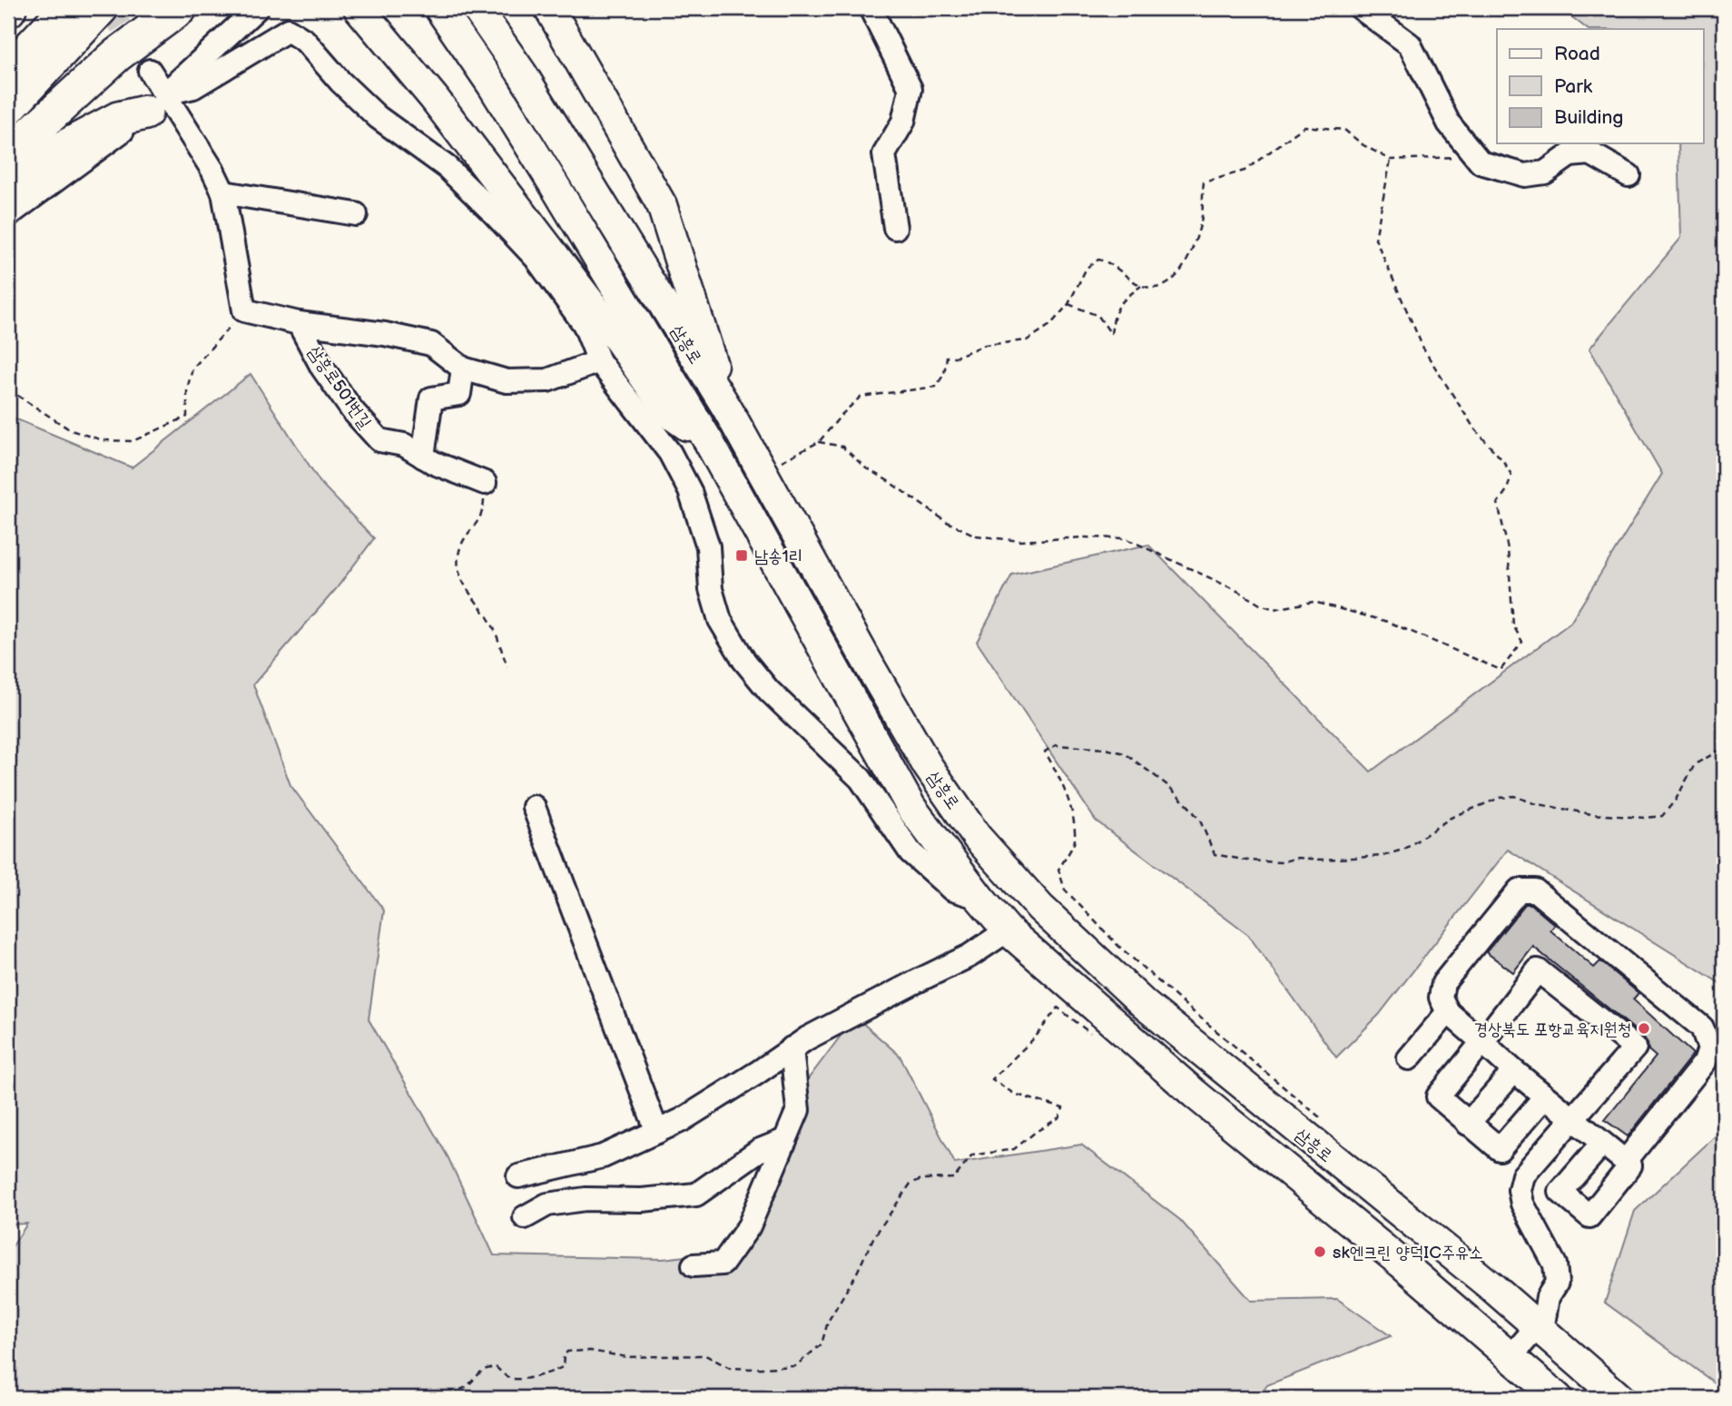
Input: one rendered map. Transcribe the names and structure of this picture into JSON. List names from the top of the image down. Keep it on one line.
{"streets":{"main road":["삼흥로"],"street":["삼흥로501번길"]},"places":{"transit":["남송1리"],"other":["경상북도 포항교육지원청","sk엔크린 양덕IC주유소"]},"legend":["Road","Park","Building"]}
